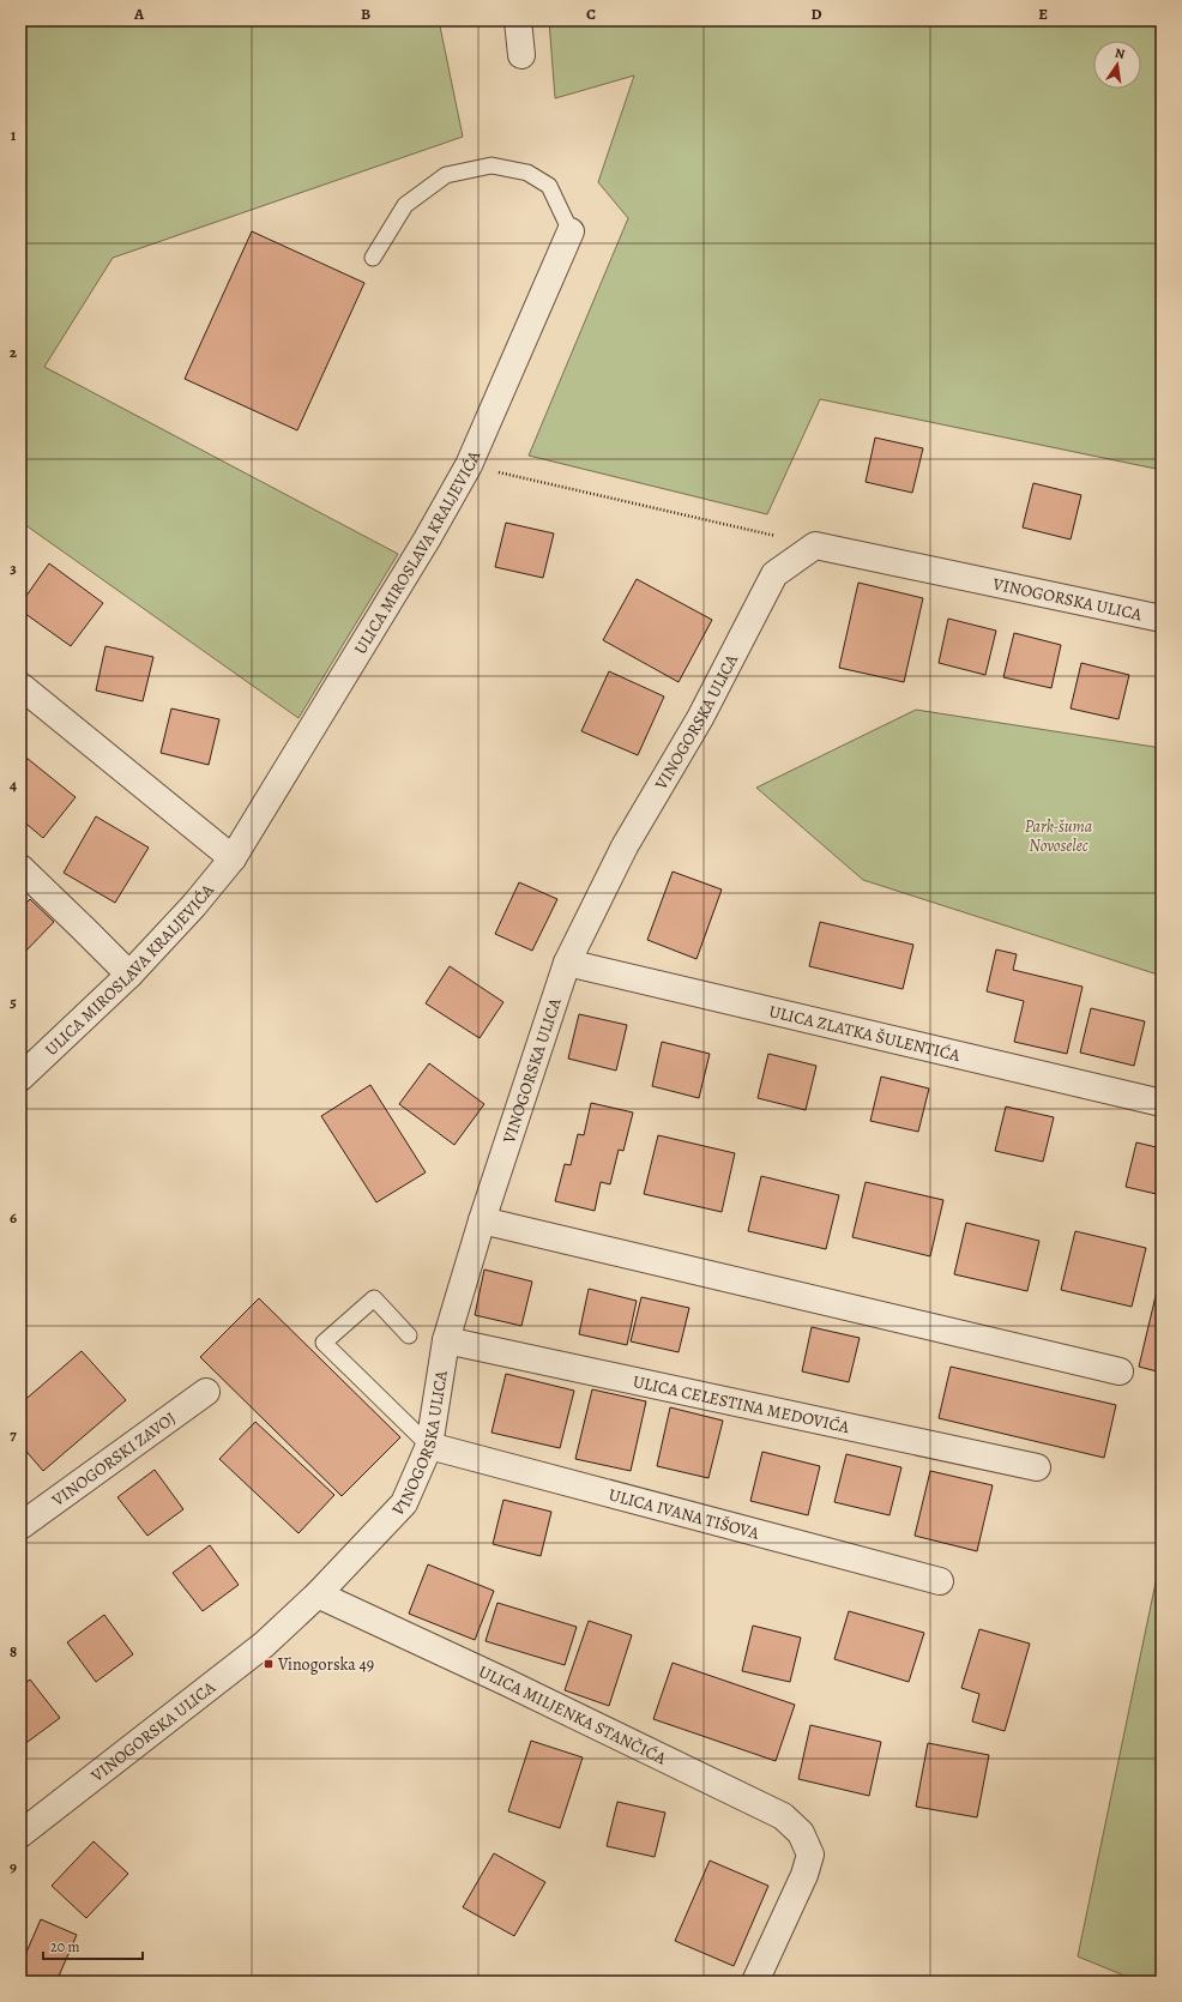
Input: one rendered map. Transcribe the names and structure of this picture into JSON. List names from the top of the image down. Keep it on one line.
{"streets":{"street":["ULICA MIROSLAVA KRALJEVIĆA","VINOGORSKA ULICA","ULICA ZLATKA ŠULENTIĆA","ULICA CELESTINA MEDOVIĆA","VINOGORSKI ZAVOJ","ULICA IVANA TIŠOVA","ULICA MILJENKA STANČIĆA"]},"crossings":[["VINOGORSKA ULICA","ULICA ZLATKA ŠULENTIĆA"],["VINOGORSKA ULICA","ULICA CELESTINA MEDOVIĆA"],["VINOGORSKA ULICA","ULICA IVANA TIŠOVA"],["VINOGORSKA ULICA","ULICA MILJENKA STANČIĆA"]],"parks":["Park-šuma Novoselec"],"places":{"transit":["Vinogorska 49"]},"scale_bar":"20 m","north":"top","grid":{"columns":["A","B","C","D","E"],"rows":["1","2","3","4","5","6","7","8","9"]}}
